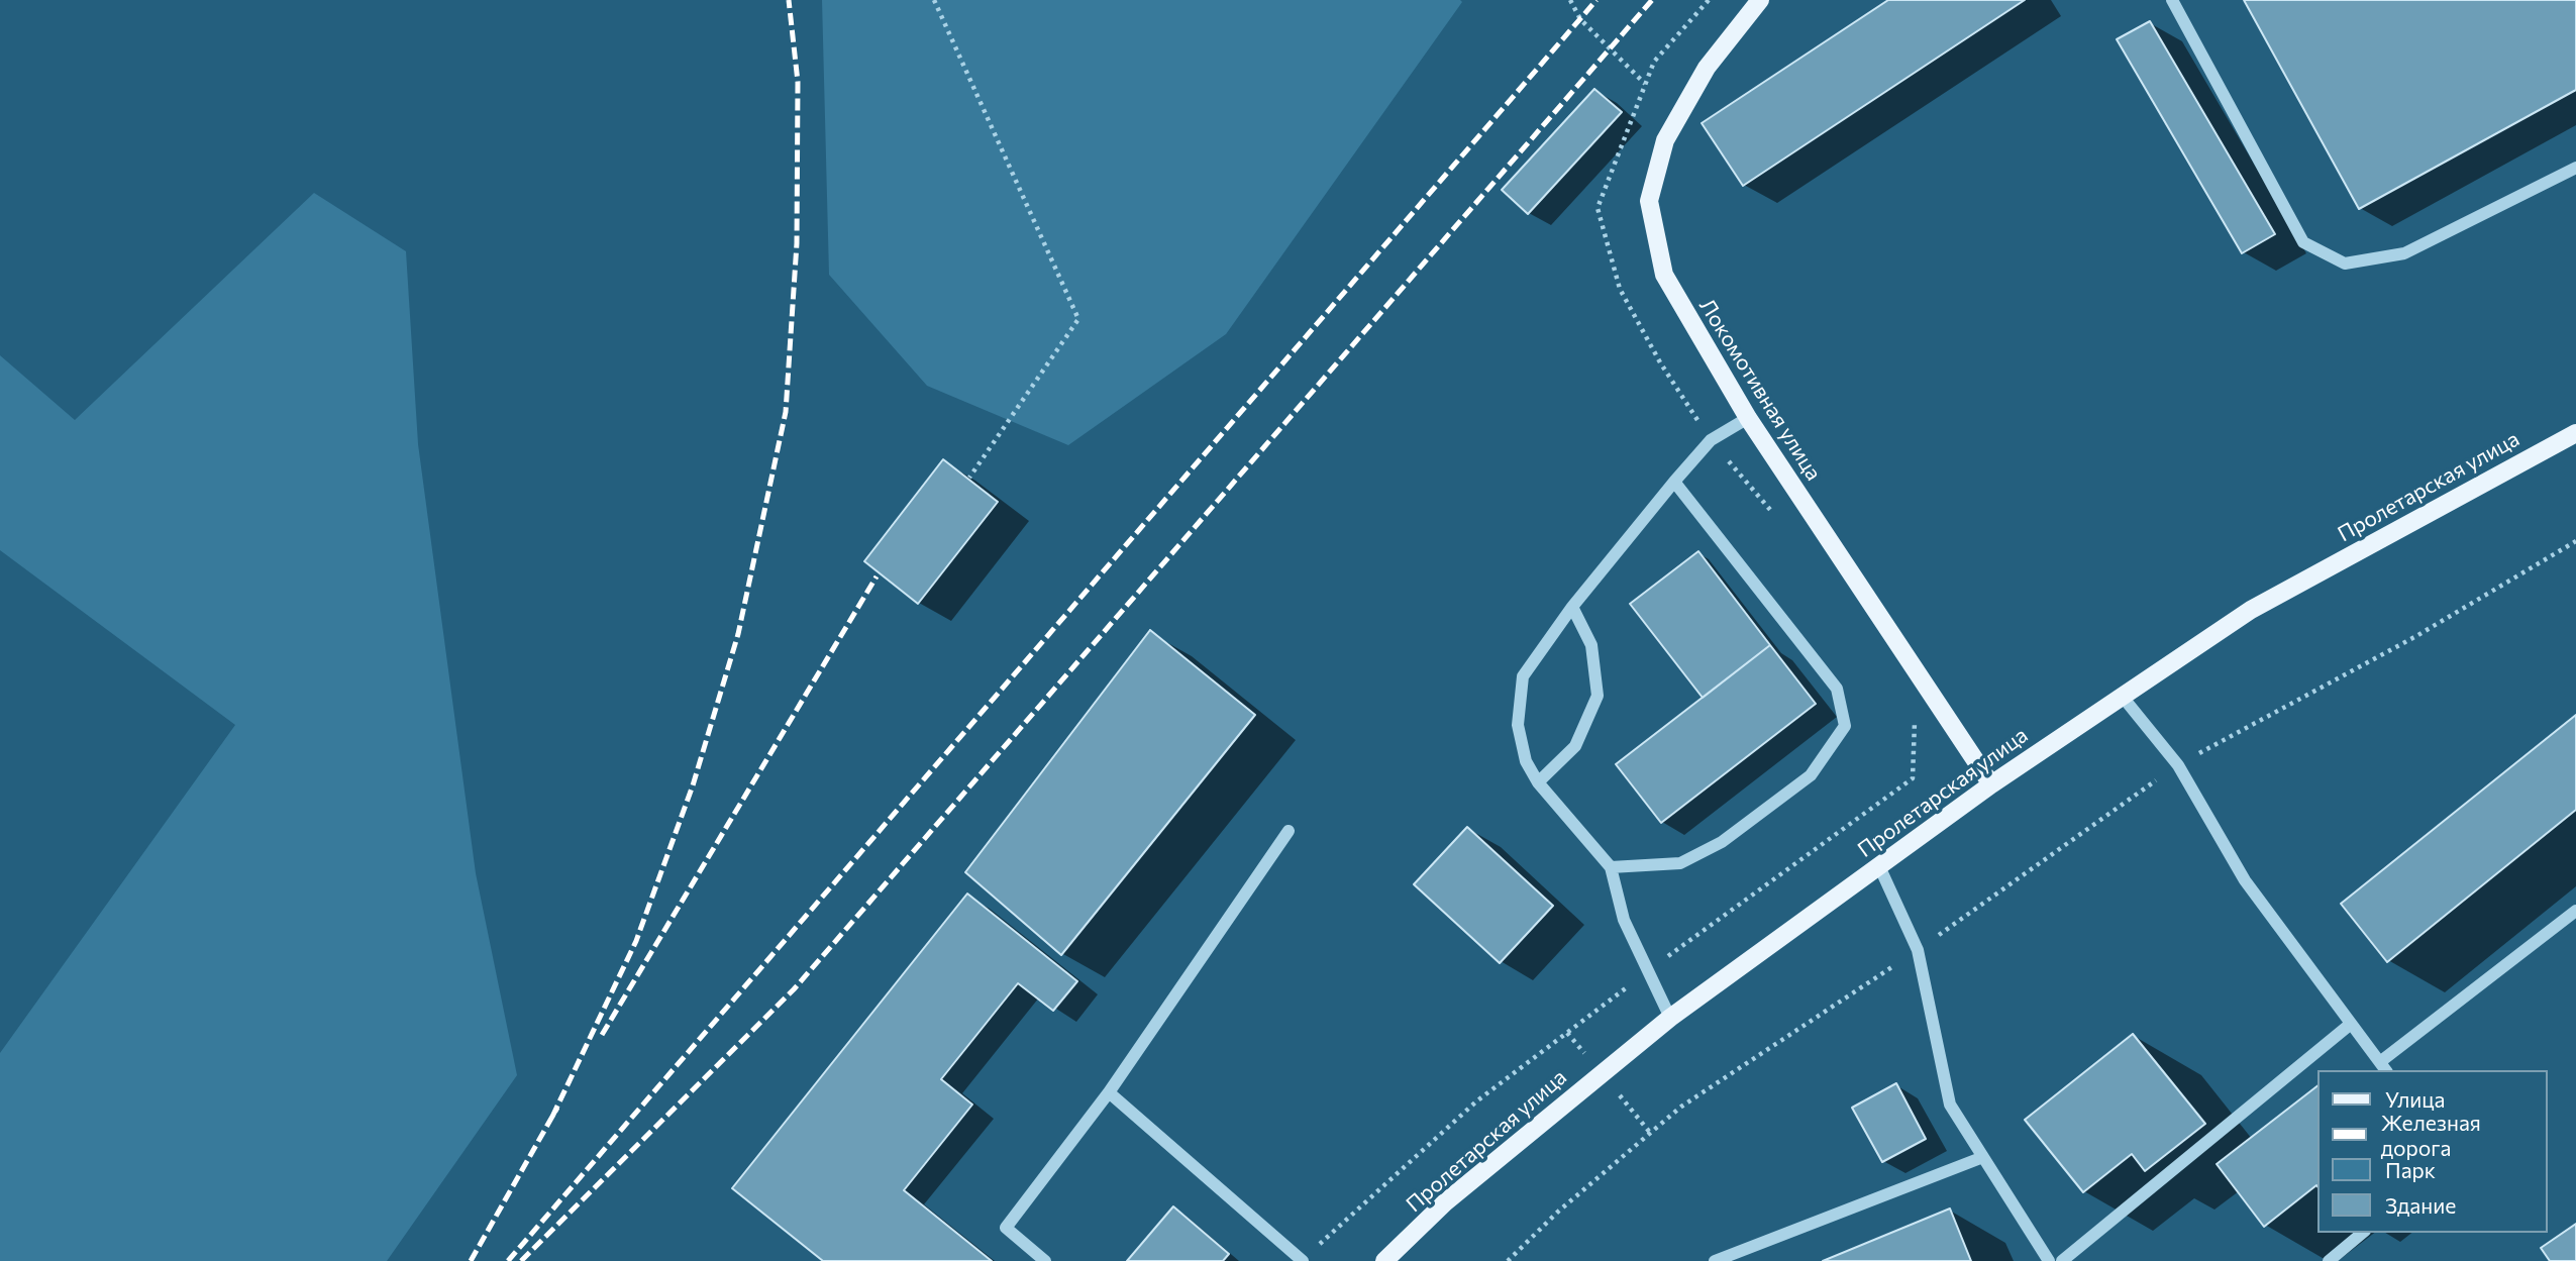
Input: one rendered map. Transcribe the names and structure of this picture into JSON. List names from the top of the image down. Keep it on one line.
{"streets":{"main road":["Локомотивная улица","Пролетарская улица"]},"crossings":[["Локомотивная улица","Пролетарская улица"]],"legend":["Улица","Железная дорога","Парк","Здание"]}
